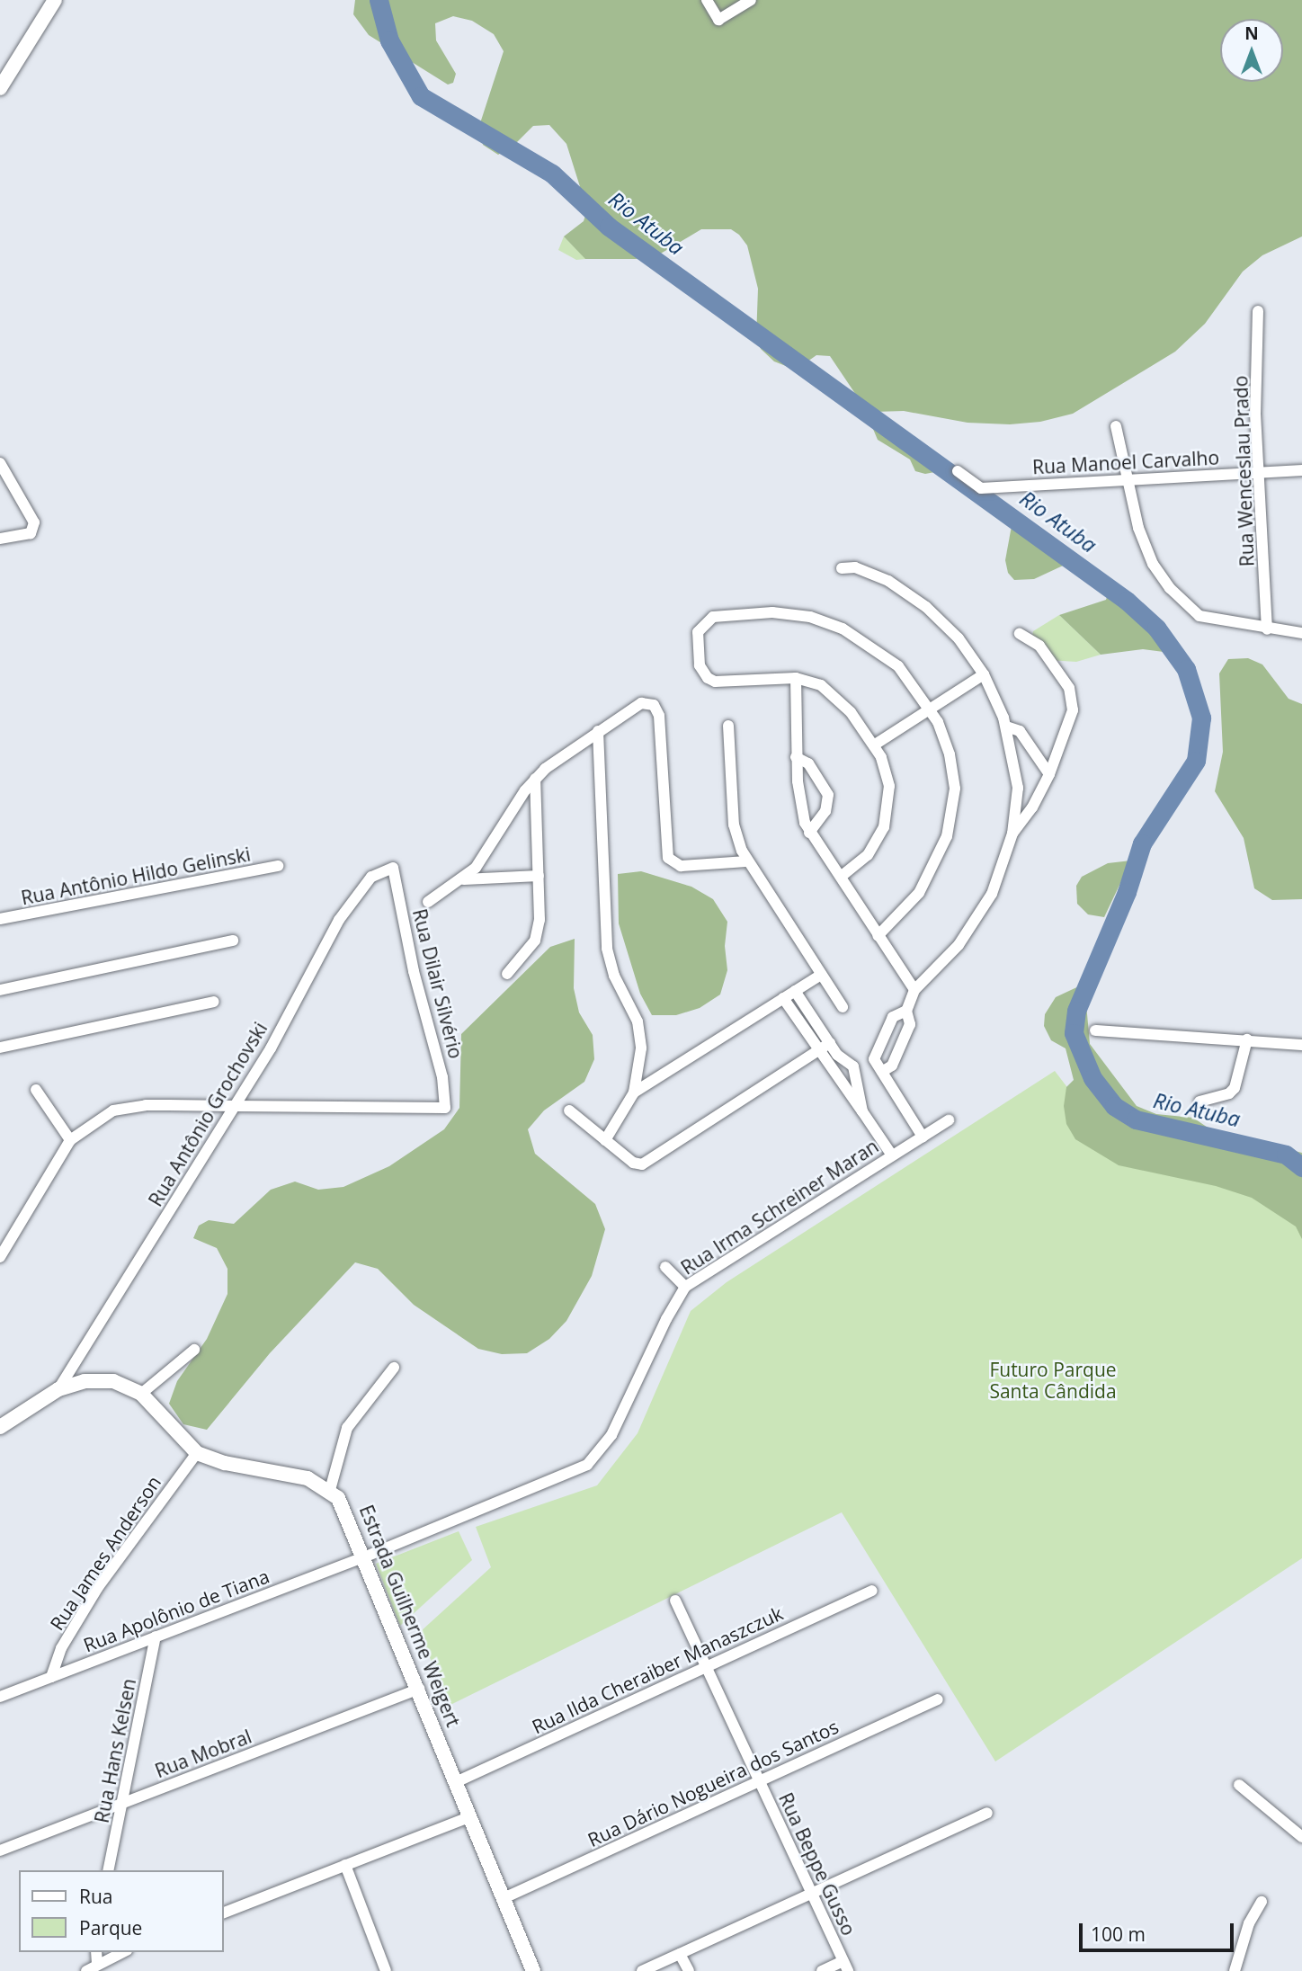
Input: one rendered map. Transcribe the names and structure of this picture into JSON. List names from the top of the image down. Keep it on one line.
{"streets":{"street":["Rua Manoel Carvalho","Rua Wenceslau Prado","Rua Antônio Hildo Gelinski","Rua Dilair Silvério","Rua Antônio Grochovski","Rua Irma Schreiner Maran","Rua James Anderson","Rua Apolônio de Tiana","Estrada Guilherme Weigert","Rua Ilda Cheraiber Manaszczuk","Rua Hans Kelsen","Rua Mobral","Rua Dário Nogueira dos Santos","Rua Beppe Gusso"]},"crossings":[["Rua Manoel Carvalho","Rua Wenceslau Prado"],["Rua Dilair Silvério","Rua Antônio Grochovski"],["Rua Irma Schreiner Maran","Rua Apolônio de Tiana"],["Rua Irma Schreiner Maran","Estrada Guilherme Weigert"],["Rua James Anderson","Rua Apolônio de Tiana"],["Rua Apolônio de Tiana","Estrada Guilherme Weigert"],["Rua Apolônio de Tiana","Rua Hans Kelsen"],["Estrada Guilherme Weigert","Rua Ilda Cheraiber Manaszczuk"],["Estrada Guilherme Weigert","Rua Mobral"],["Estrada Guilherme Weigert","Rua Dário Nogueira dos Santos"],["Rua Ilda Cheraiber Manaszczuk","Rua Beppe Gusso"],["Rua Hans Kelsen","Rua Mobral"],["Rua Dário Nogueira dos Santos","Rua Beppe Gusso"]],"water":["Rio Atuba"],"parks":["Futuro Parque Santa Cândida"],"legend":["Rua","Parque"],"scale_bar":"100 m","north":"top"}
